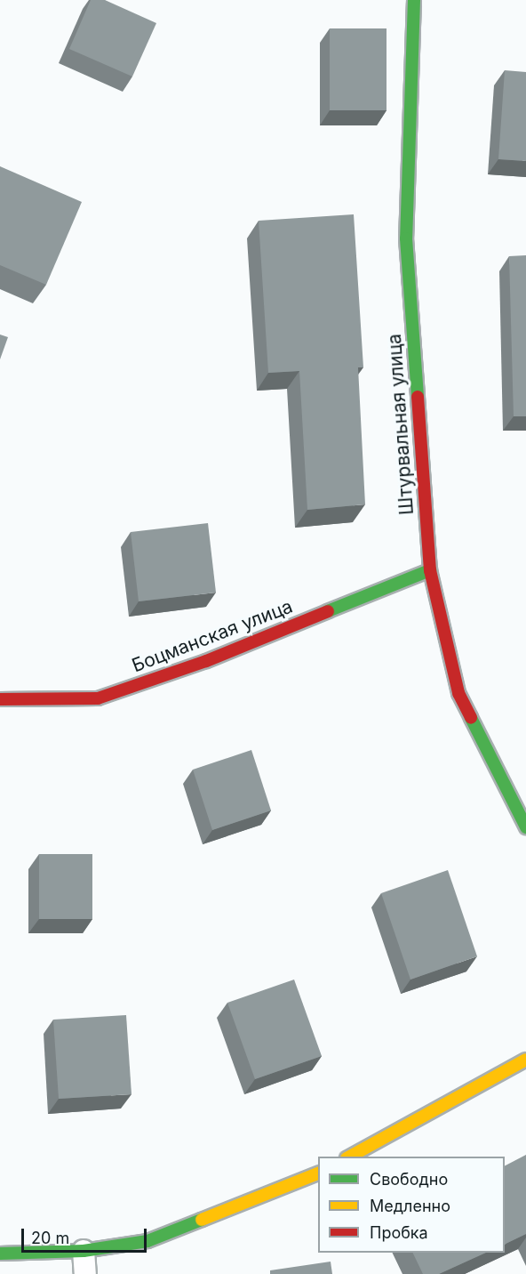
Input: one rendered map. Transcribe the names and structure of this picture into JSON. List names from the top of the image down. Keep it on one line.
{"streets":{"street":["Штурвальная улица","Боцманская улица"]},"crossings":[["Штурвальная улица","Боцманская улица"]],"legend":["Свободно","Медленно","Пробка"],"scale_bar":"20 m"}
